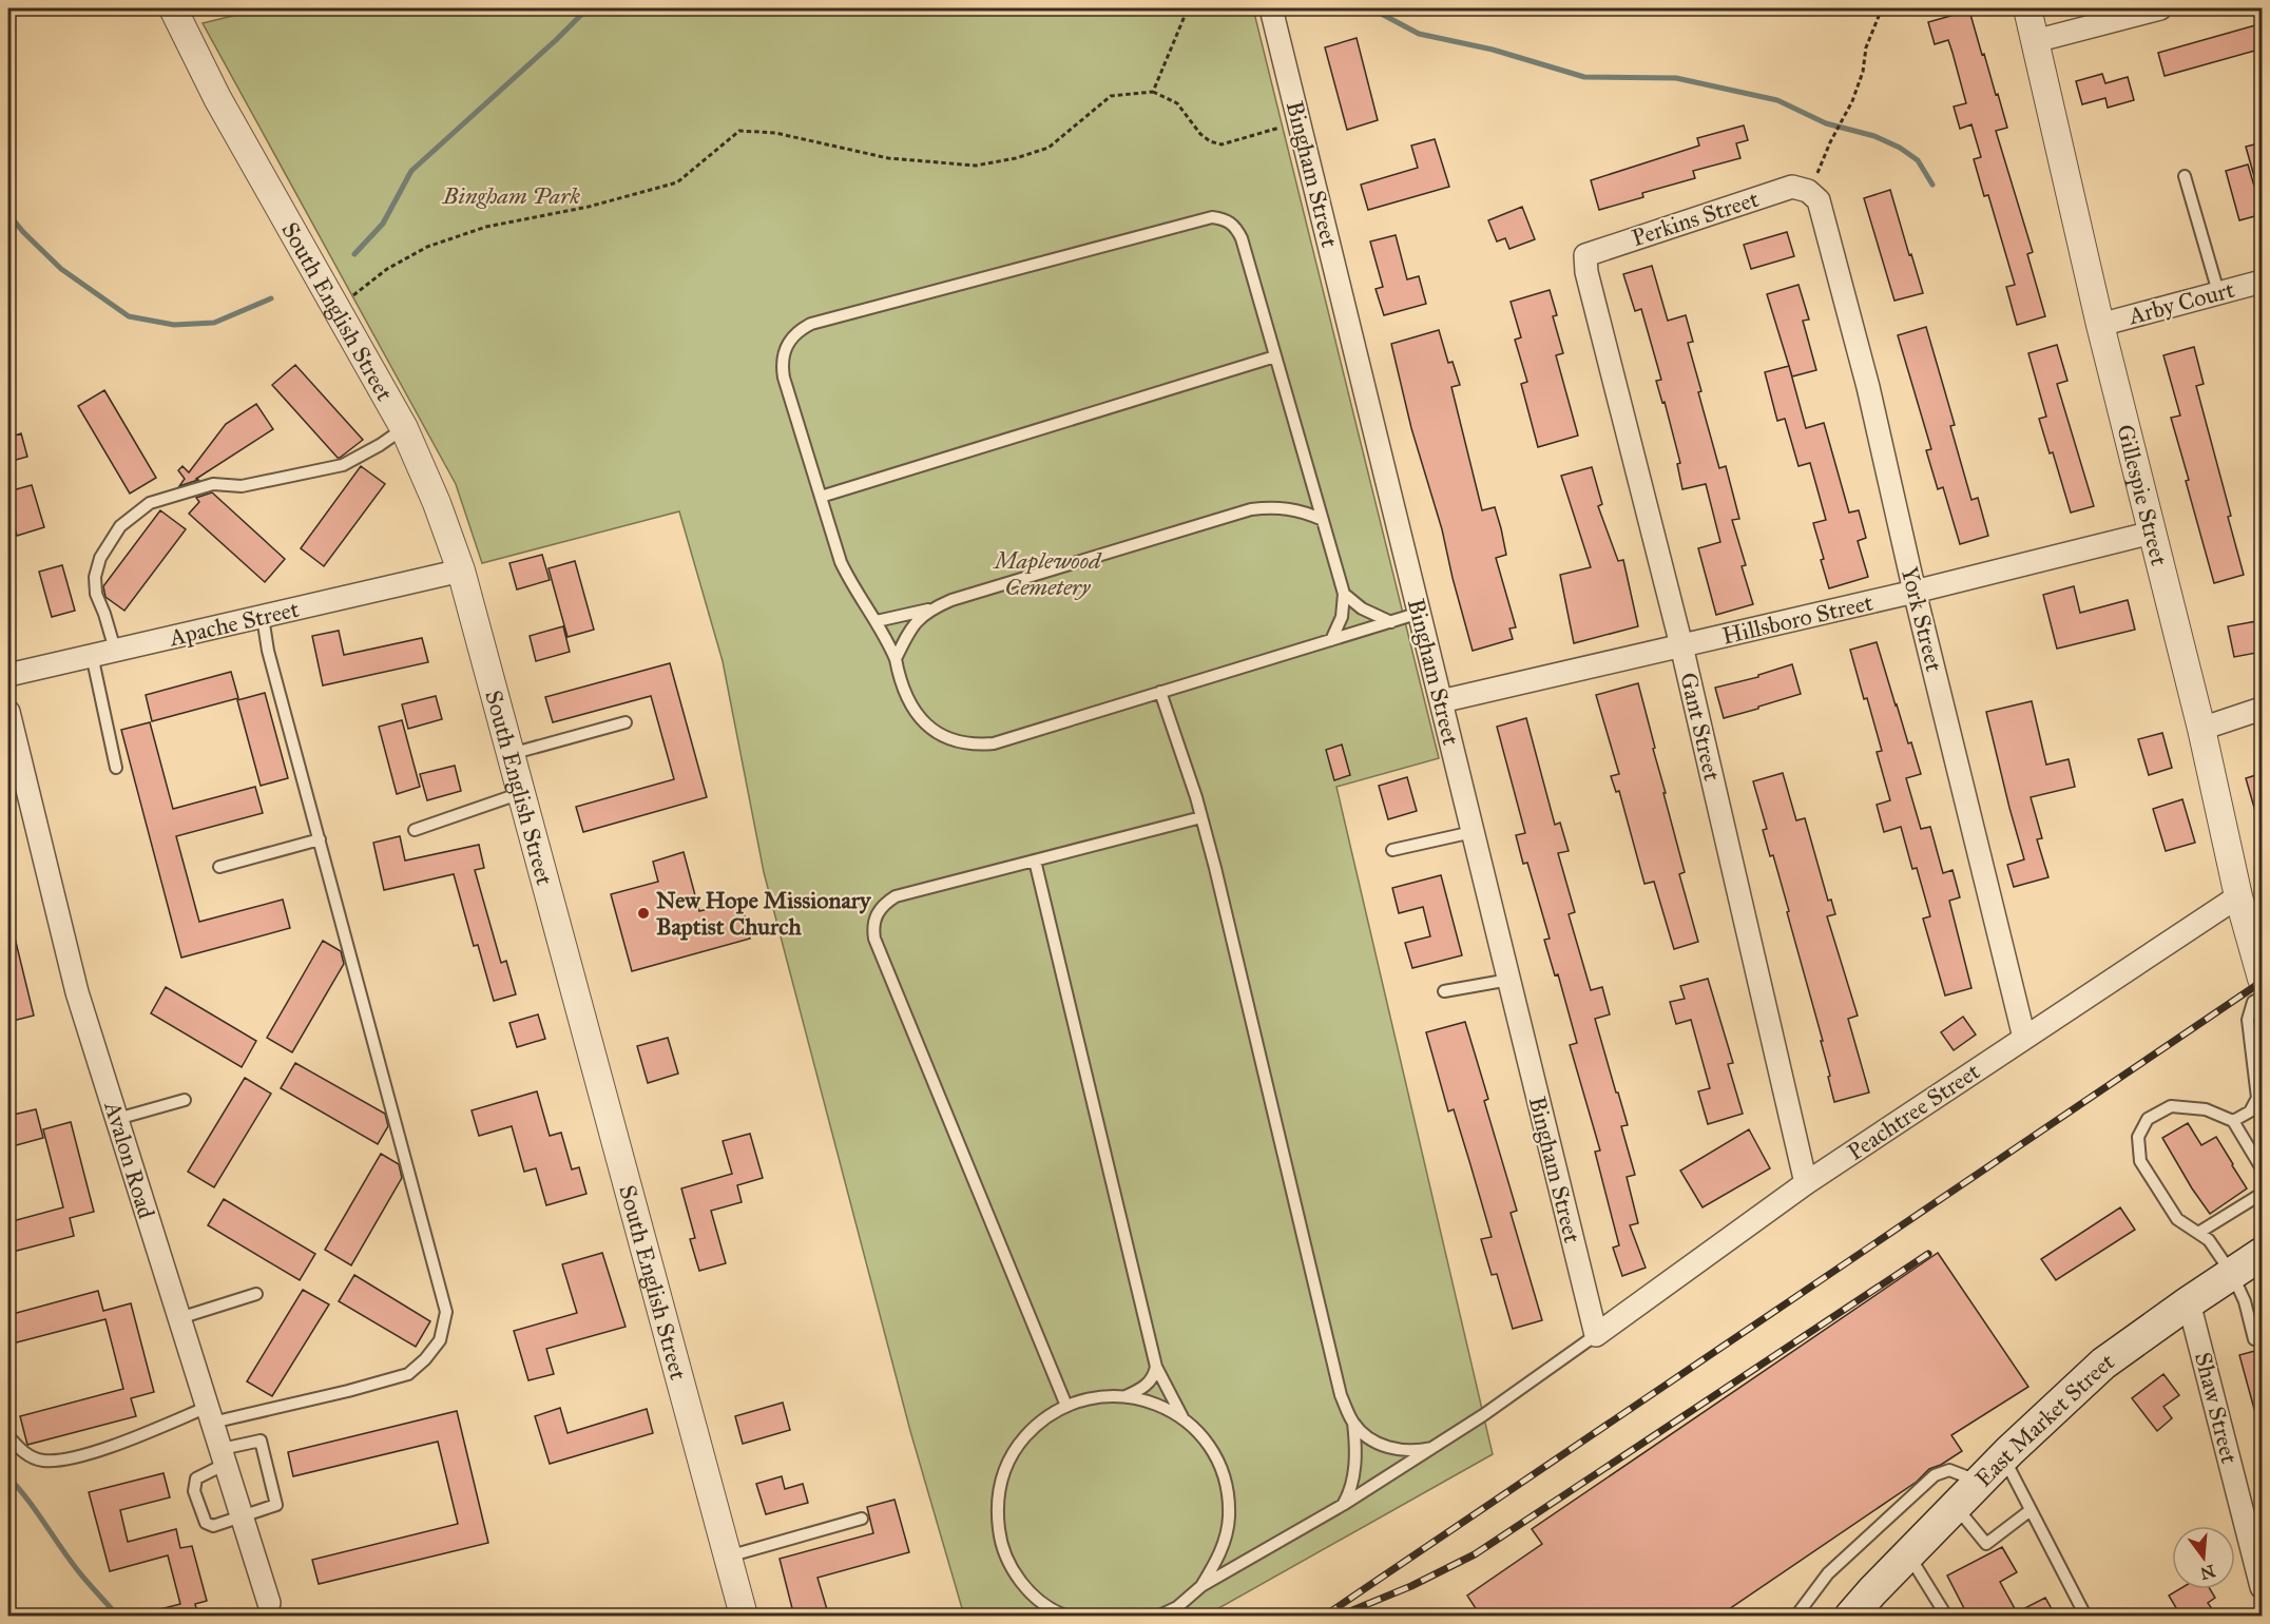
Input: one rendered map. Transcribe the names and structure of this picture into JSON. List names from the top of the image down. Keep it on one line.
{"streets":{"main road":["East Market Street"],"street":["Bingham Street","Perkins Street","Arby Court","South English Street","Gillespie Street","Hillsboro Street","York Street","Apache Street","Gant Street","Peachtree Street","Avalon Road","Shaw Street"]},"crossings":[["Bingham Street","Hillsboro Street"],["Bingham Street","Peachtree Street"],["Perkins Street","York Street"],["Perkins Street","Gant Street"],["Arby Court","Gillespie Street"],["South English Street","Apache Street"],["Gillespie Street","Hillsboro Street"],["Gillespie Street","Peachtree Street"],["Hillsboro Street","York Street"],["Hillsboro Street","Gant Street"],["York Street","Peachtree Street"],["Gant Street","Peachtree Street"],["Shaw Street","East Market Street"]],"parks":["Bingham Park","Maplewood Cemetery"],"places":["New Hope Missionary Baptist Church"],"north":"bottom"}
